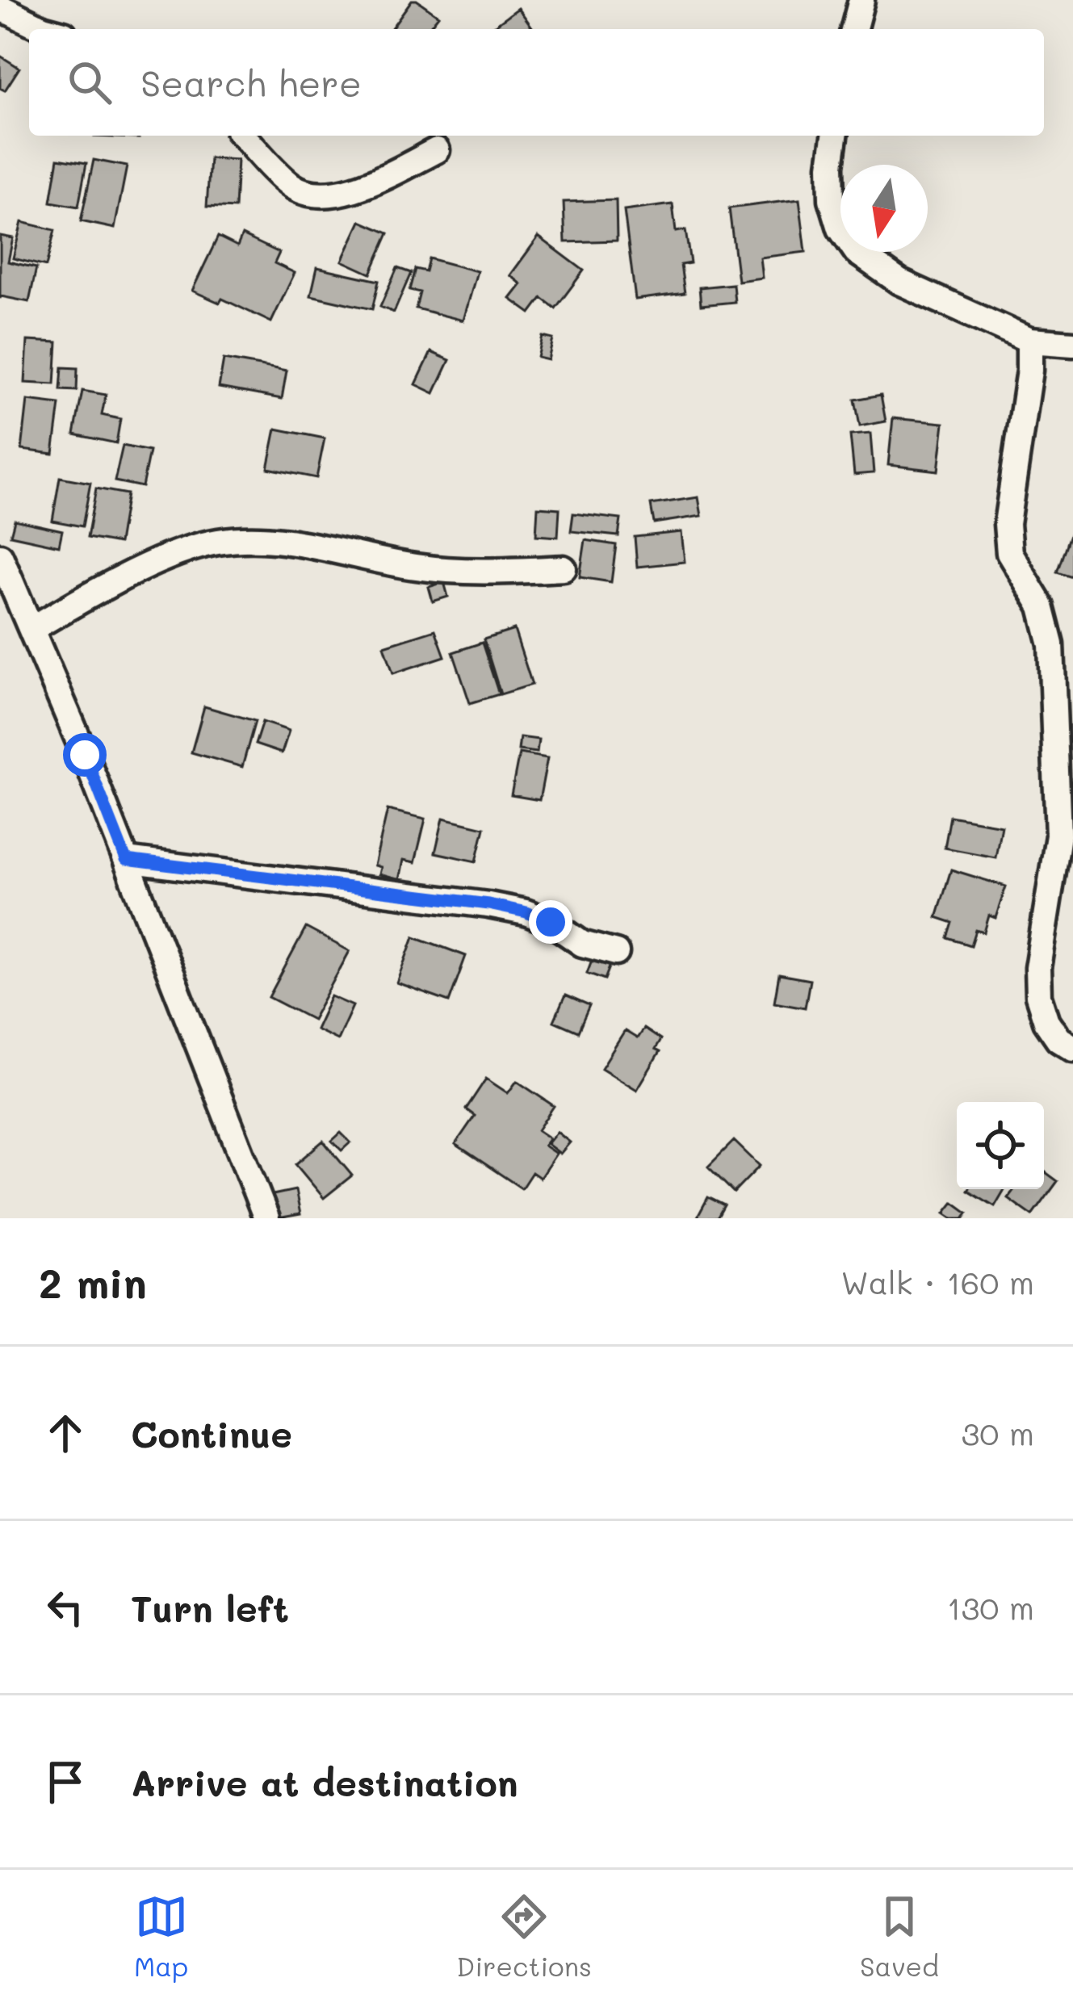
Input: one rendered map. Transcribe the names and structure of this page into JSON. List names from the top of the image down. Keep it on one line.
{"north":"bottom","page":{"search":"Search here","heading":["2 min","Walk · 160 m"],"list":[["Continue","30 m"],["Turn left","130 m"],"Arrive at destination"],"nav":["Map","Directions","Saved"]}}
